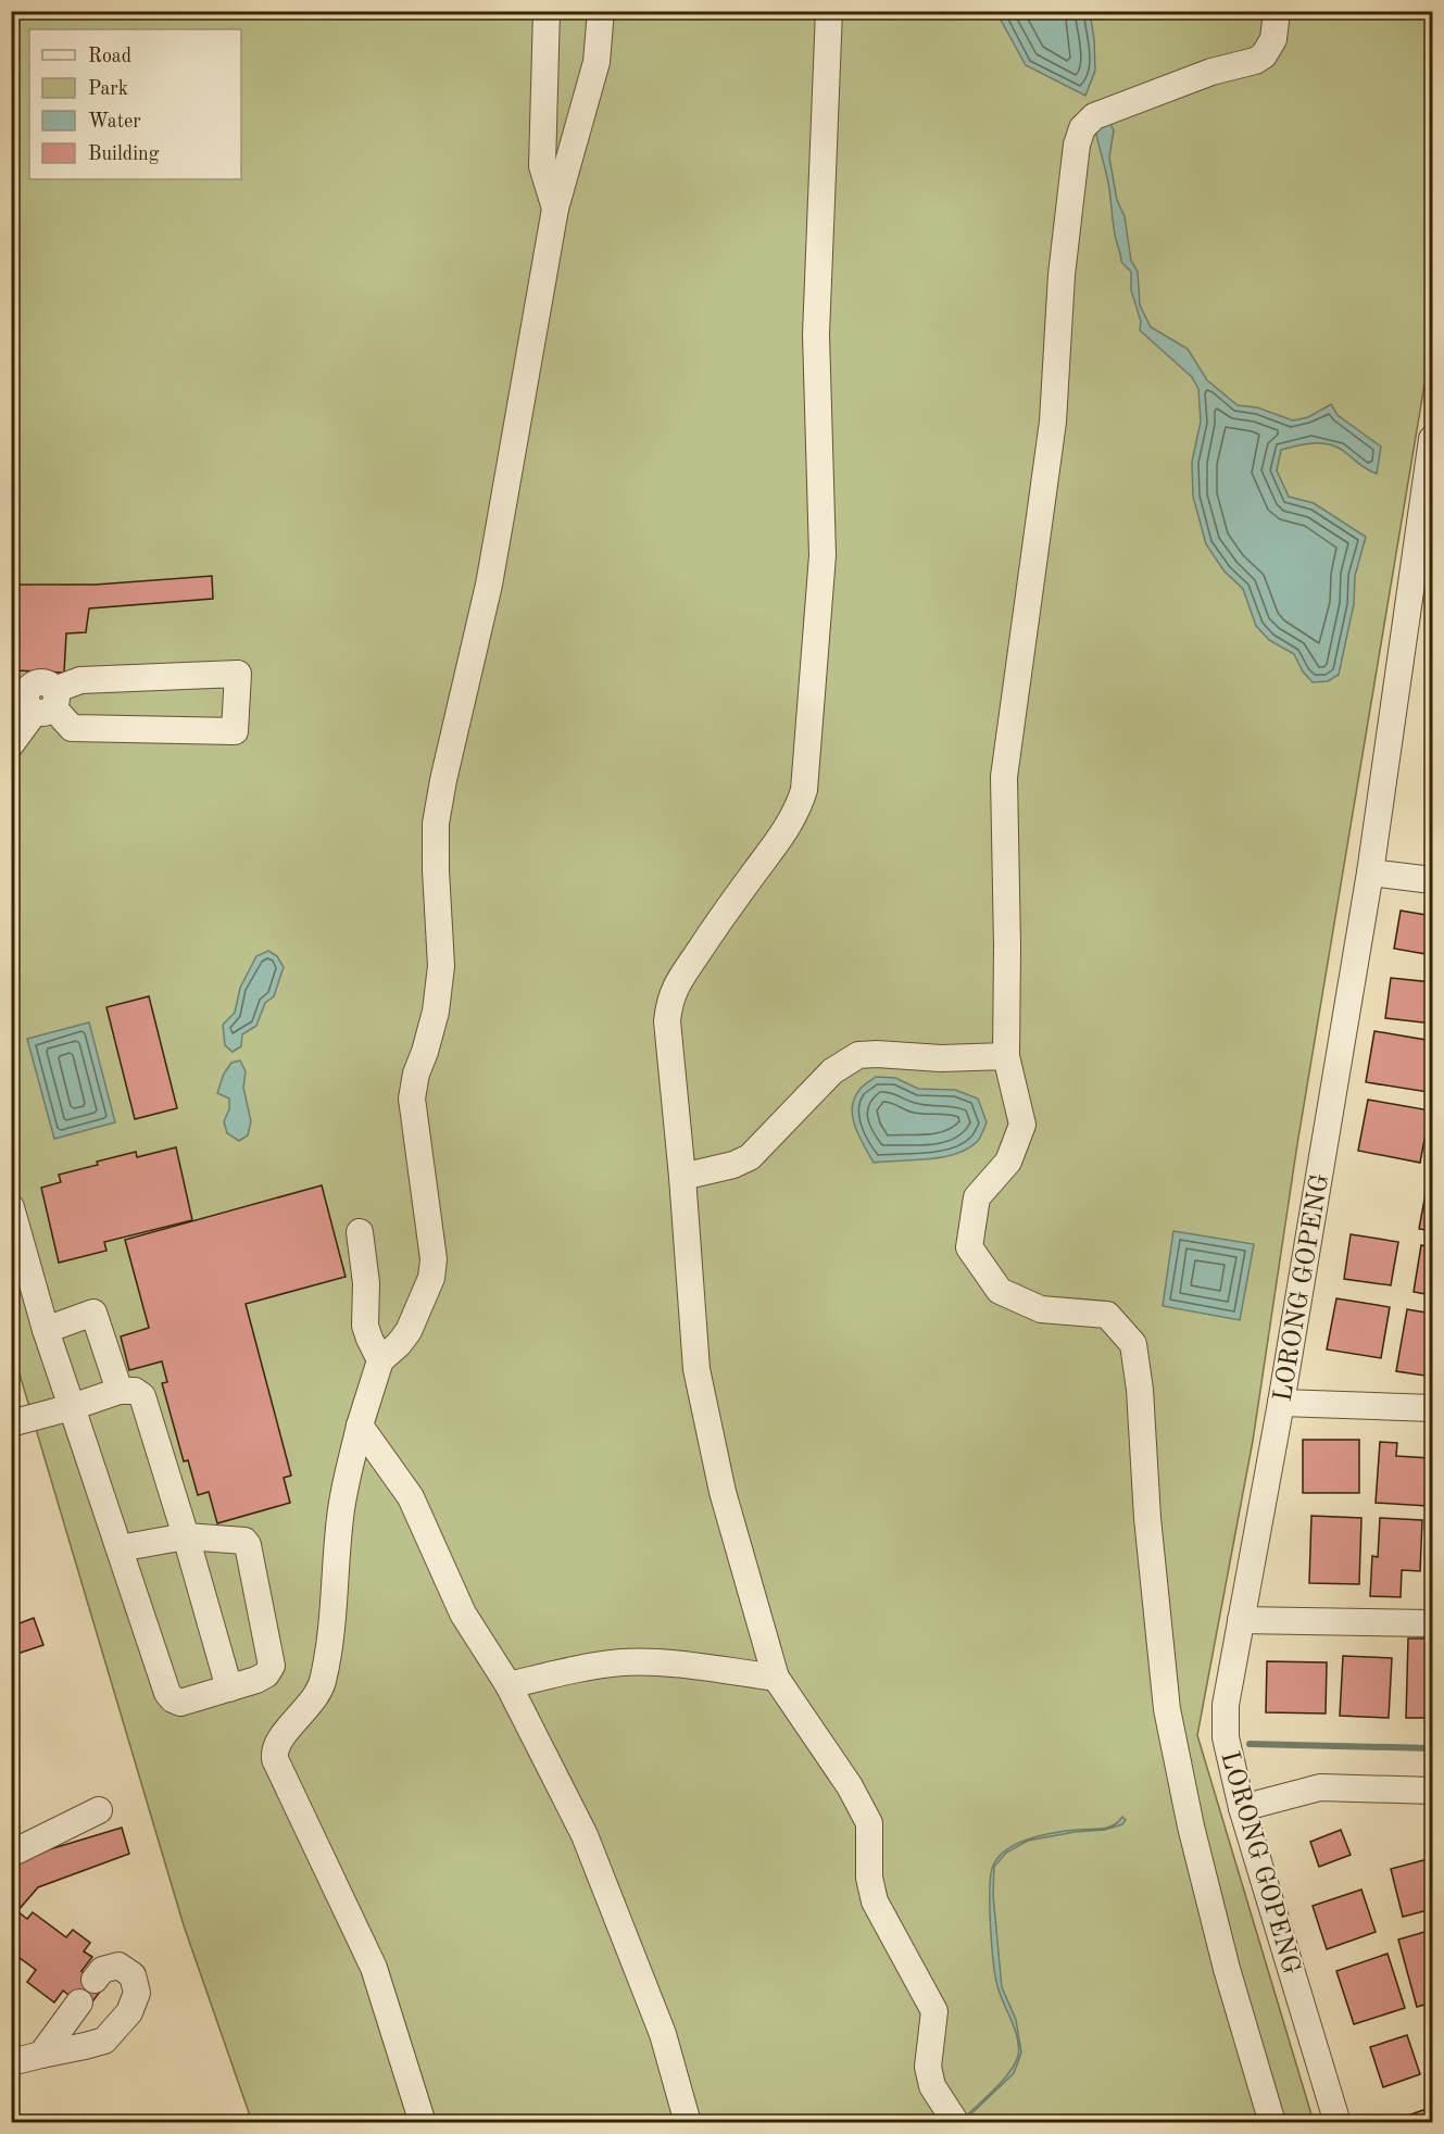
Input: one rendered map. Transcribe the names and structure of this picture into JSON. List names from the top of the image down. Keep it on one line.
{"streets":{"street":["LORONG GOPENG"]},"legend":["Road","Park","Water","Building"]}
